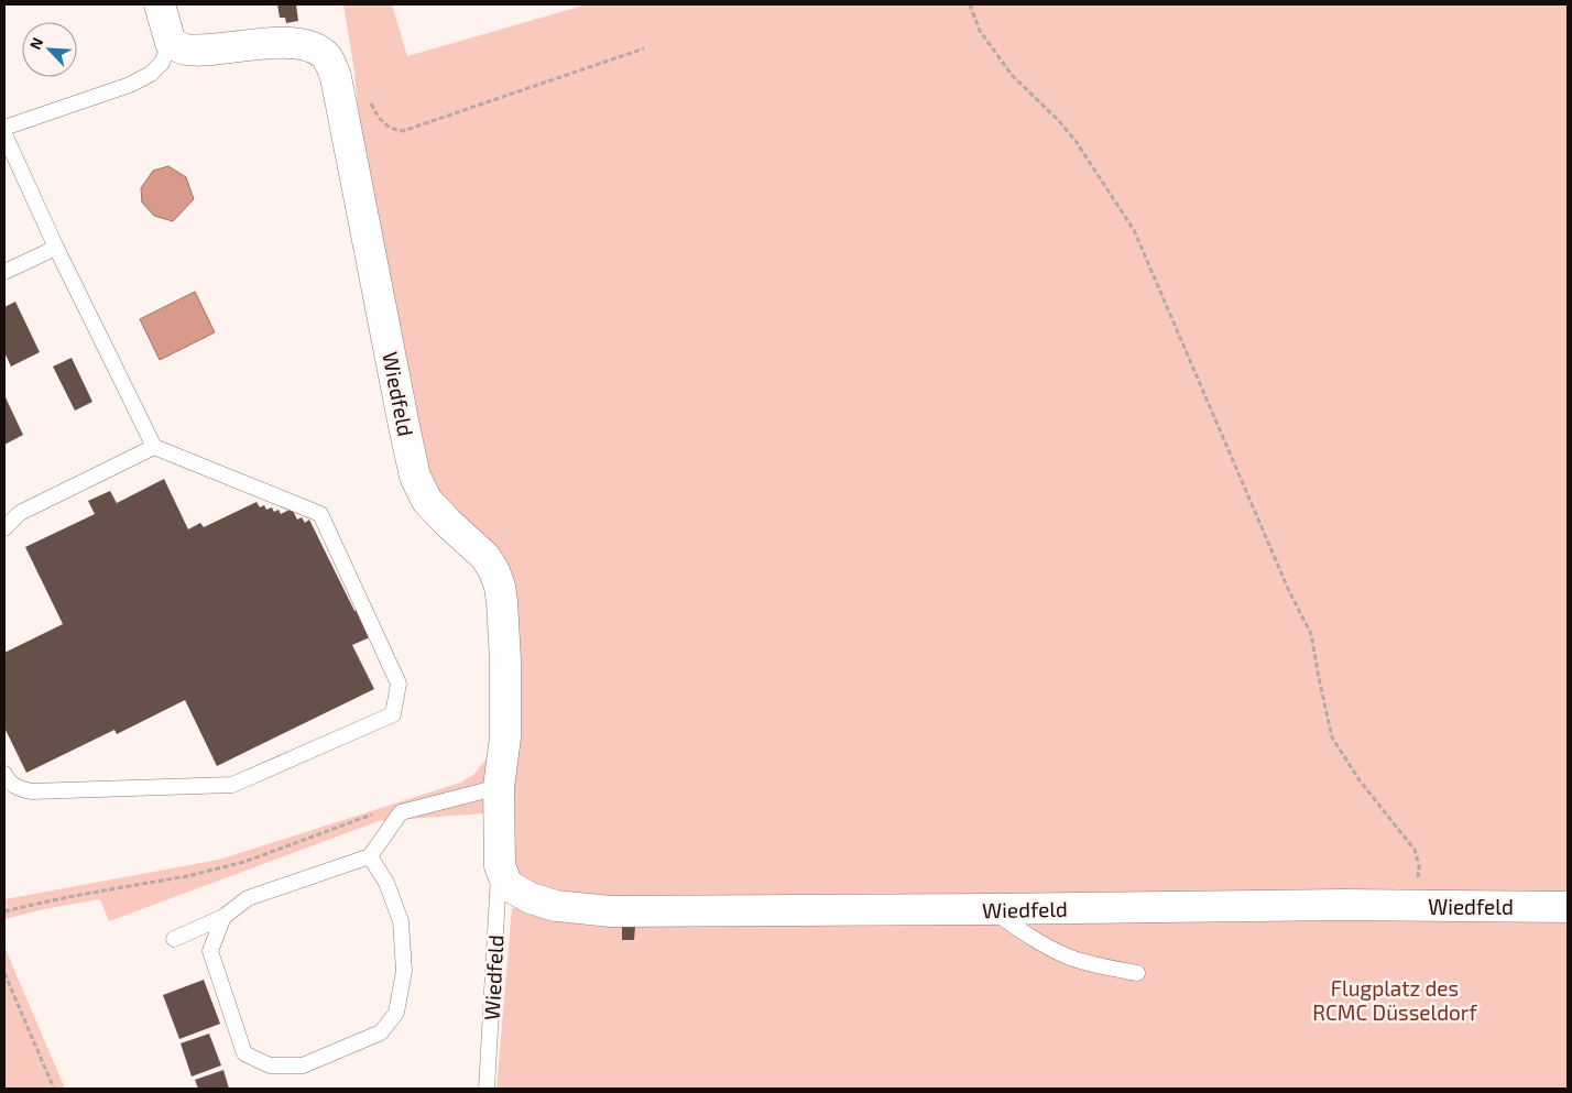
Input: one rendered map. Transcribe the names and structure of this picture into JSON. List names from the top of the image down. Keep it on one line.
{"streets":{"street":["Wiedfeld"]},"parks":["Flugplatz des RCMC Düsseldorf"],"north":"top left"}
